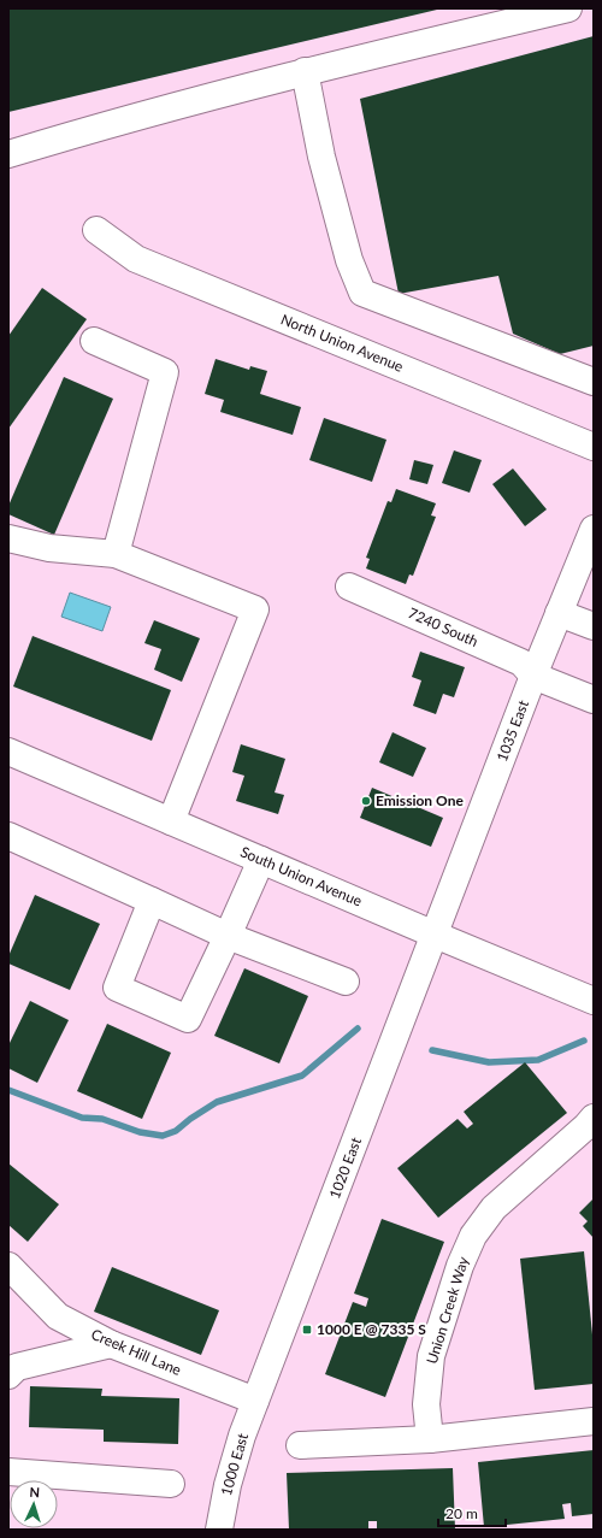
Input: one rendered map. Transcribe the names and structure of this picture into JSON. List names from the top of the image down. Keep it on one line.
{"streets":{"street":["North Union Avenue","7240 South","1035 East","South Union Avenue","1020 East","Union Creek Way","Creek Hill Lane","1000 East"]},"crossings":[["7240 South","1035 East"],["1035 East","South Union Avenue"],["1035 East","1020 East"],["South Union Avenue","1020 East"],["1020 East","Creek Hill Lane"],["1020 East","1000 East"],["Creek Hill Lane","1000 East"]],"places":{"other":["Emission One"],"transit":["1000 E @ 7335 S"]},"scale_bar":"20 m","north":"top"}
